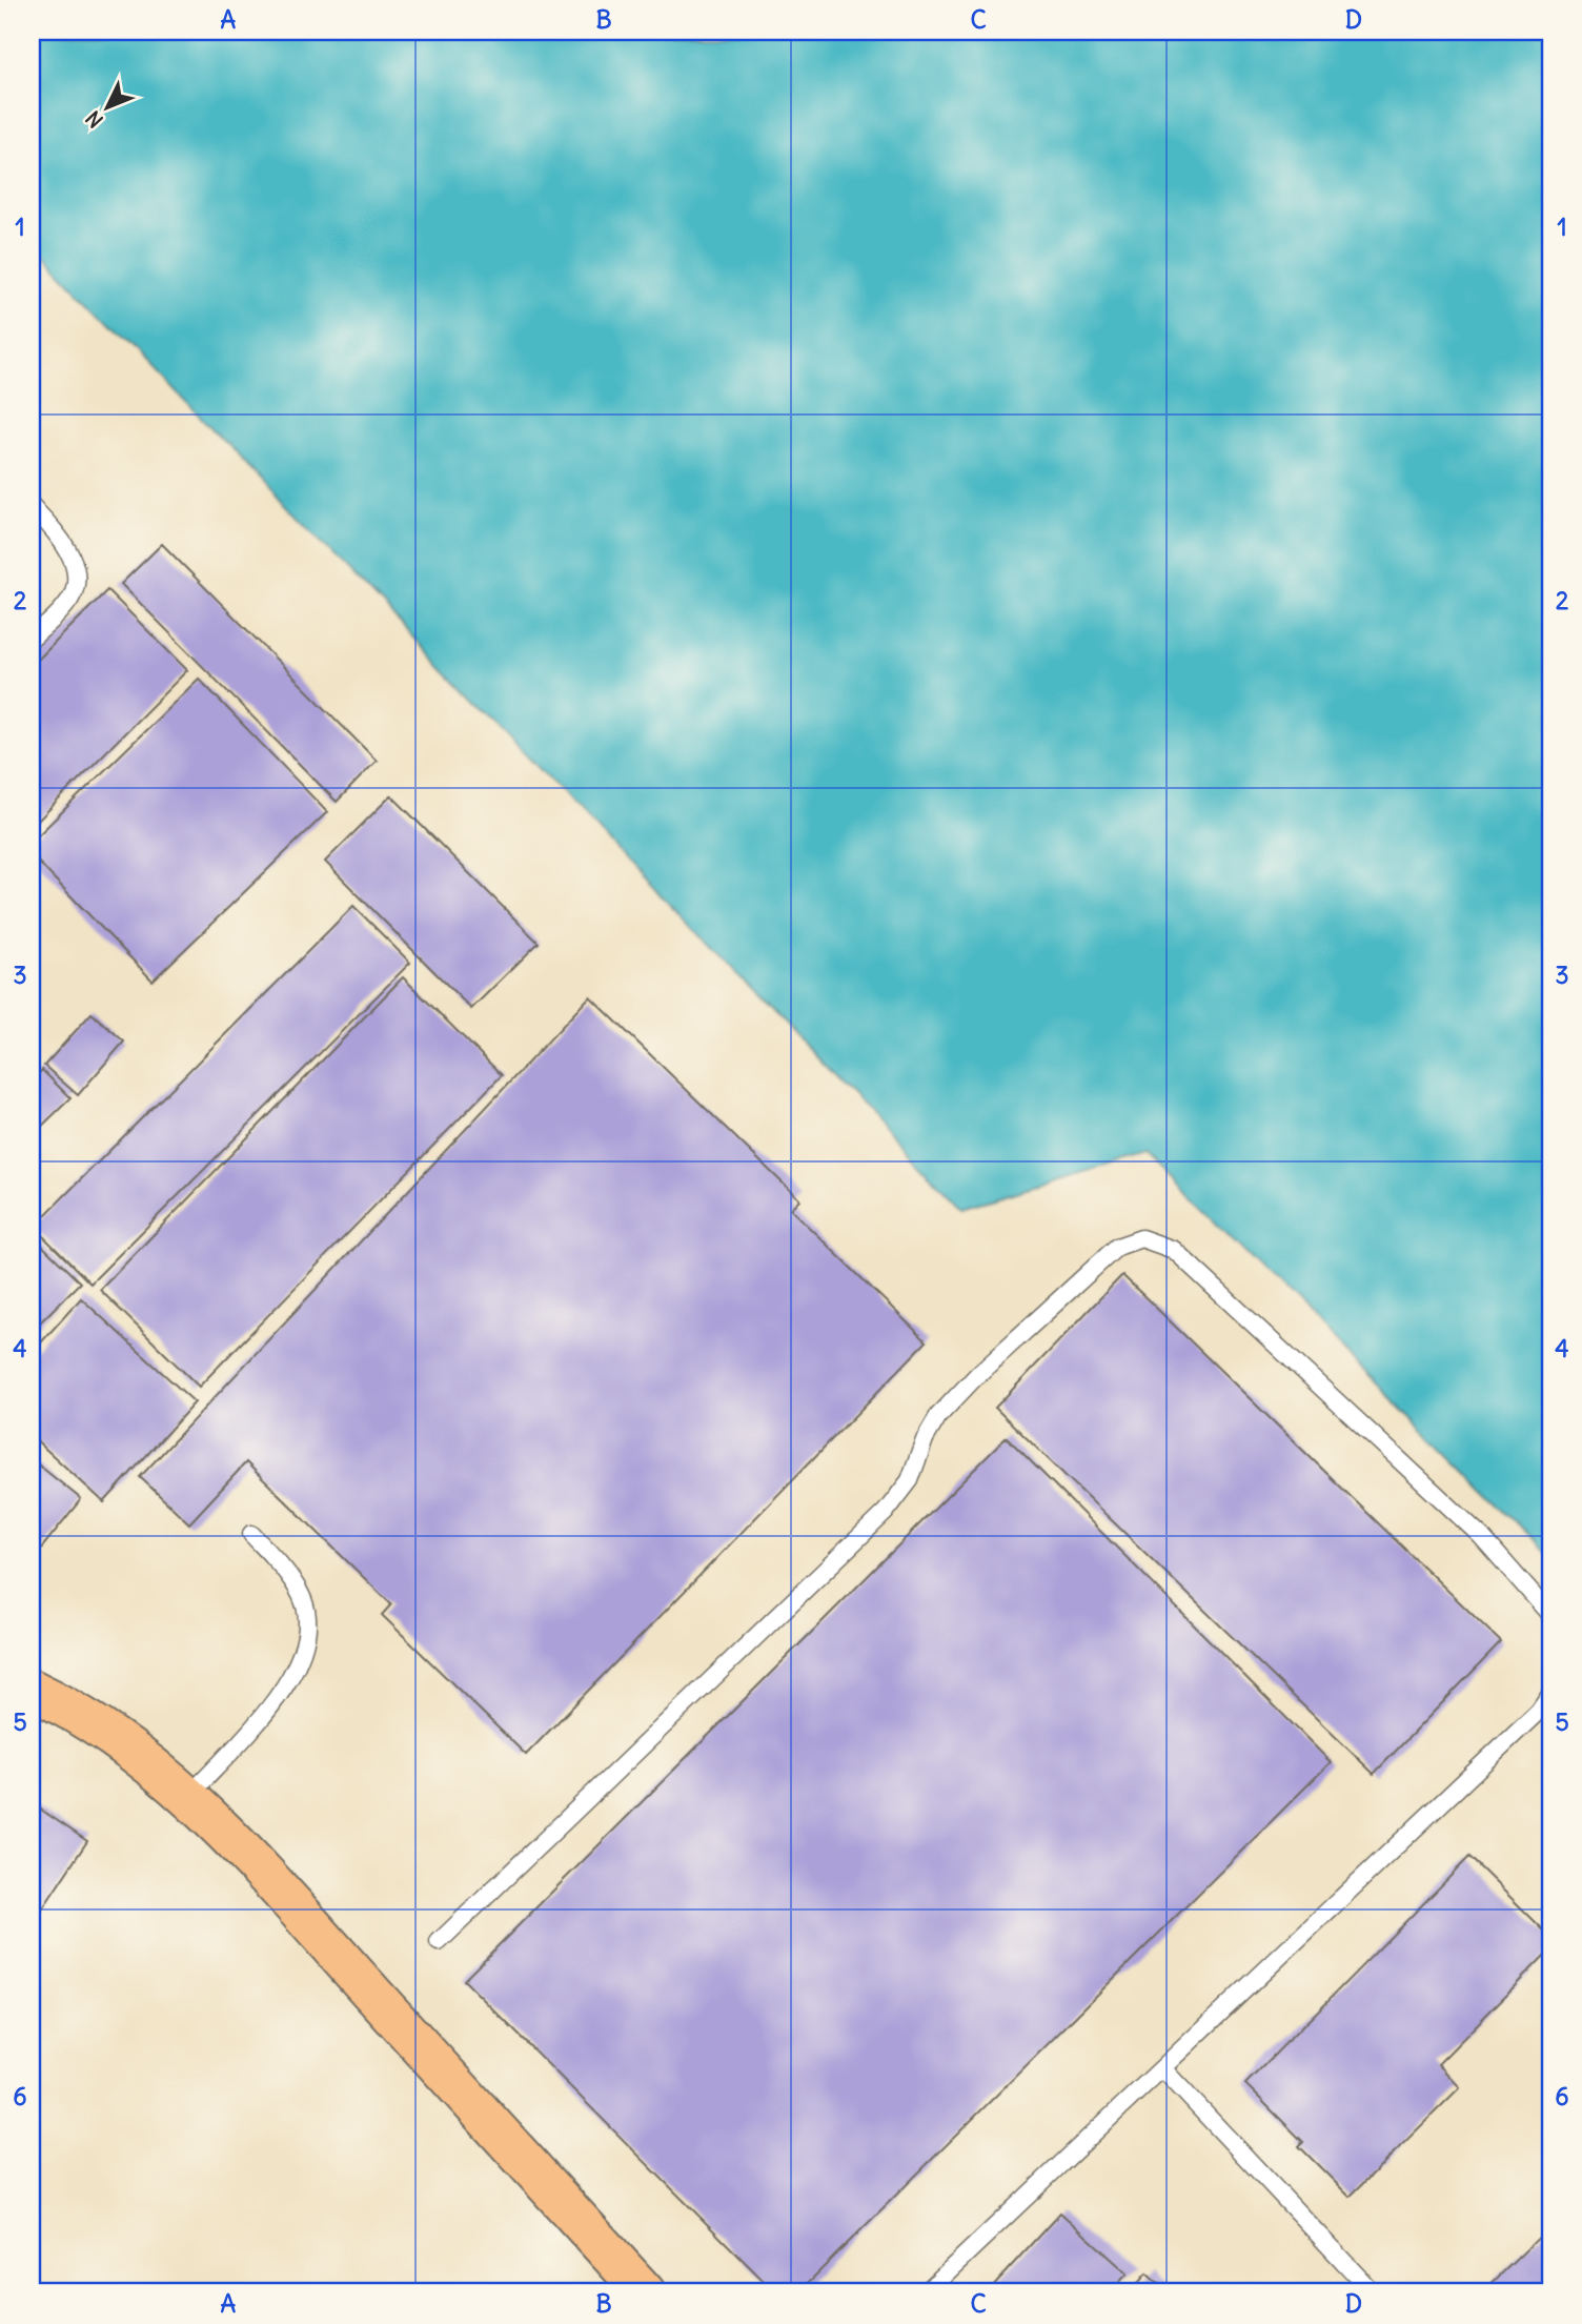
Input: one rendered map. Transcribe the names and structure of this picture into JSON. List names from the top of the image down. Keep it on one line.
{"north":"bottom left","grid":{"columns":["A","B","C","D"],"rows":["1","2","3","4","5","6"]}}
